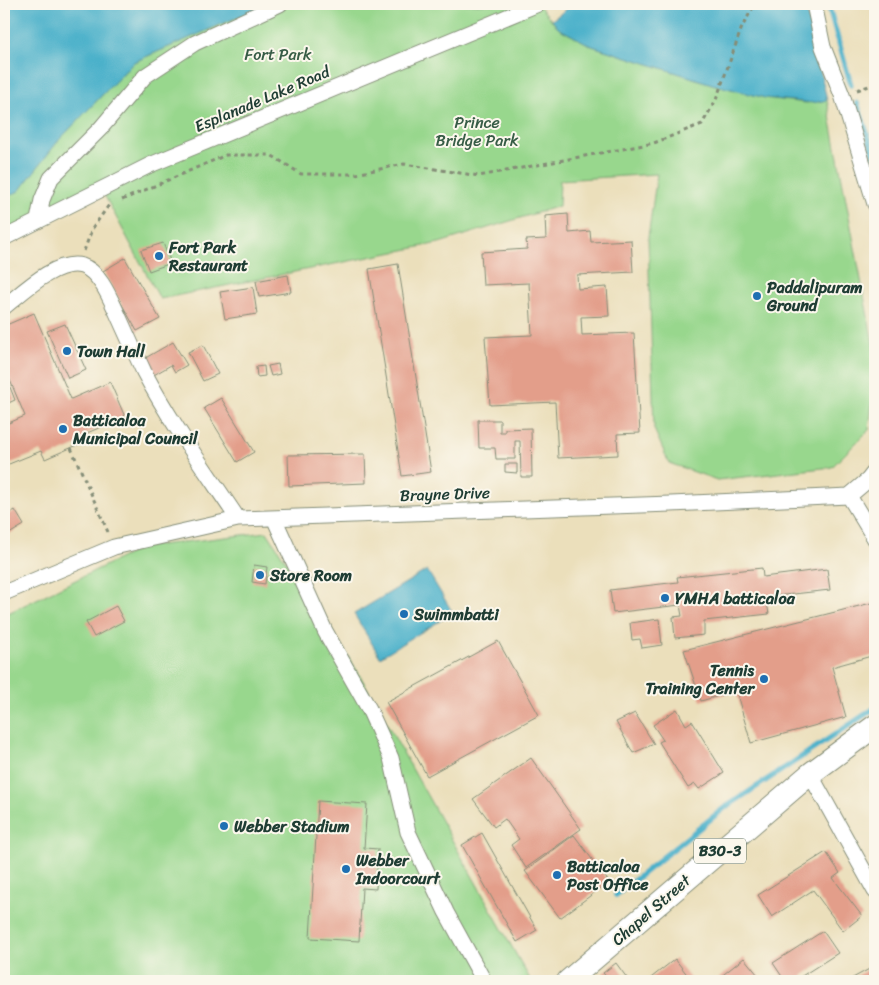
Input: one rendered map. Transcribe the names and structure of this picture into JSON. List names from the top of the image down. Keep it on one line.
{"streets":{"main road":["B30-3","Chapel Street"],"street":["Esplanade Lake Road","Brayne Drive"]},"parks":["Fort Park","Prince Bridge Park"],"places":["Fort Park Restaurant","Paddalipuram Ground","Town Hall","Batticaloa Municipal Council","Store Room","YMHA batticaloa","Swimmbatti","Tennis Training Center","Webber Stadium","Webber Indoorcourt","Batticaloa Post Office"]}
